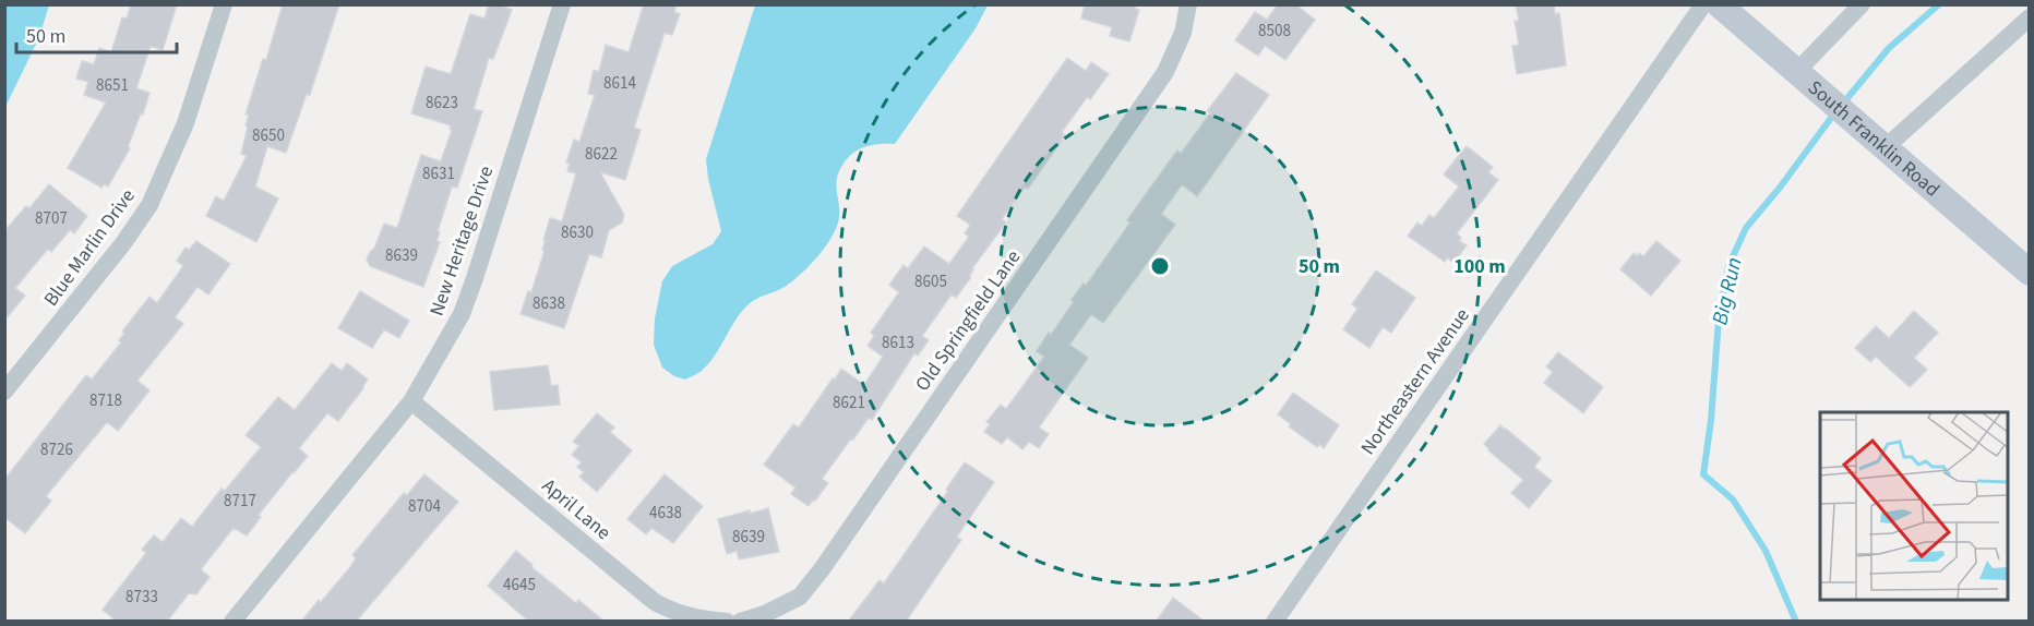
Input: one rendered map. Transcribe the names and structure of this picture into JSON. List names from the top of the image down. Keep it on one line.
{"streets":{"main road":["South Franklin Road"],"street":["New Heritage Drive","Blue Marlin Drive","Old Springfield Lane","Northeastern Avenue","April Lane"]},"crossings":[["New Heritage Drive","April Lane"]],"water":["Big Run"],"house_numbers":["8508","8614","8651","8623","8650","8622","8631","8707","8630","8639","8605","8638","8613","8718","8621","8726","8717","8704","4638","8639","4645","8733"],"scale_bar":"50 m","rings":["50 m","100 m"]}
